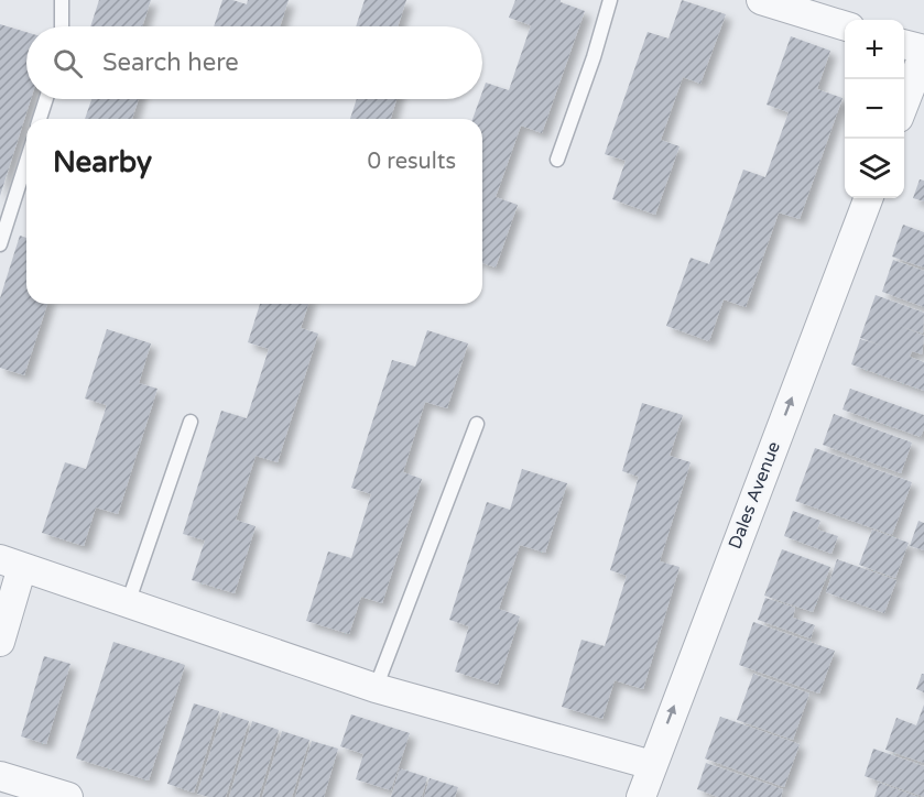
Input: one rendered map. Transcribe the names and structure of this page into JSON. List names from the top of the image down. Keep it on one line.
{"streets":{"street":["Dales Avenue"]},"one_way":["Dales Avenue"],"page":{"map_buttons":["+","−"],"search":"Search here","heading":["Nearby","0 results"]}}
